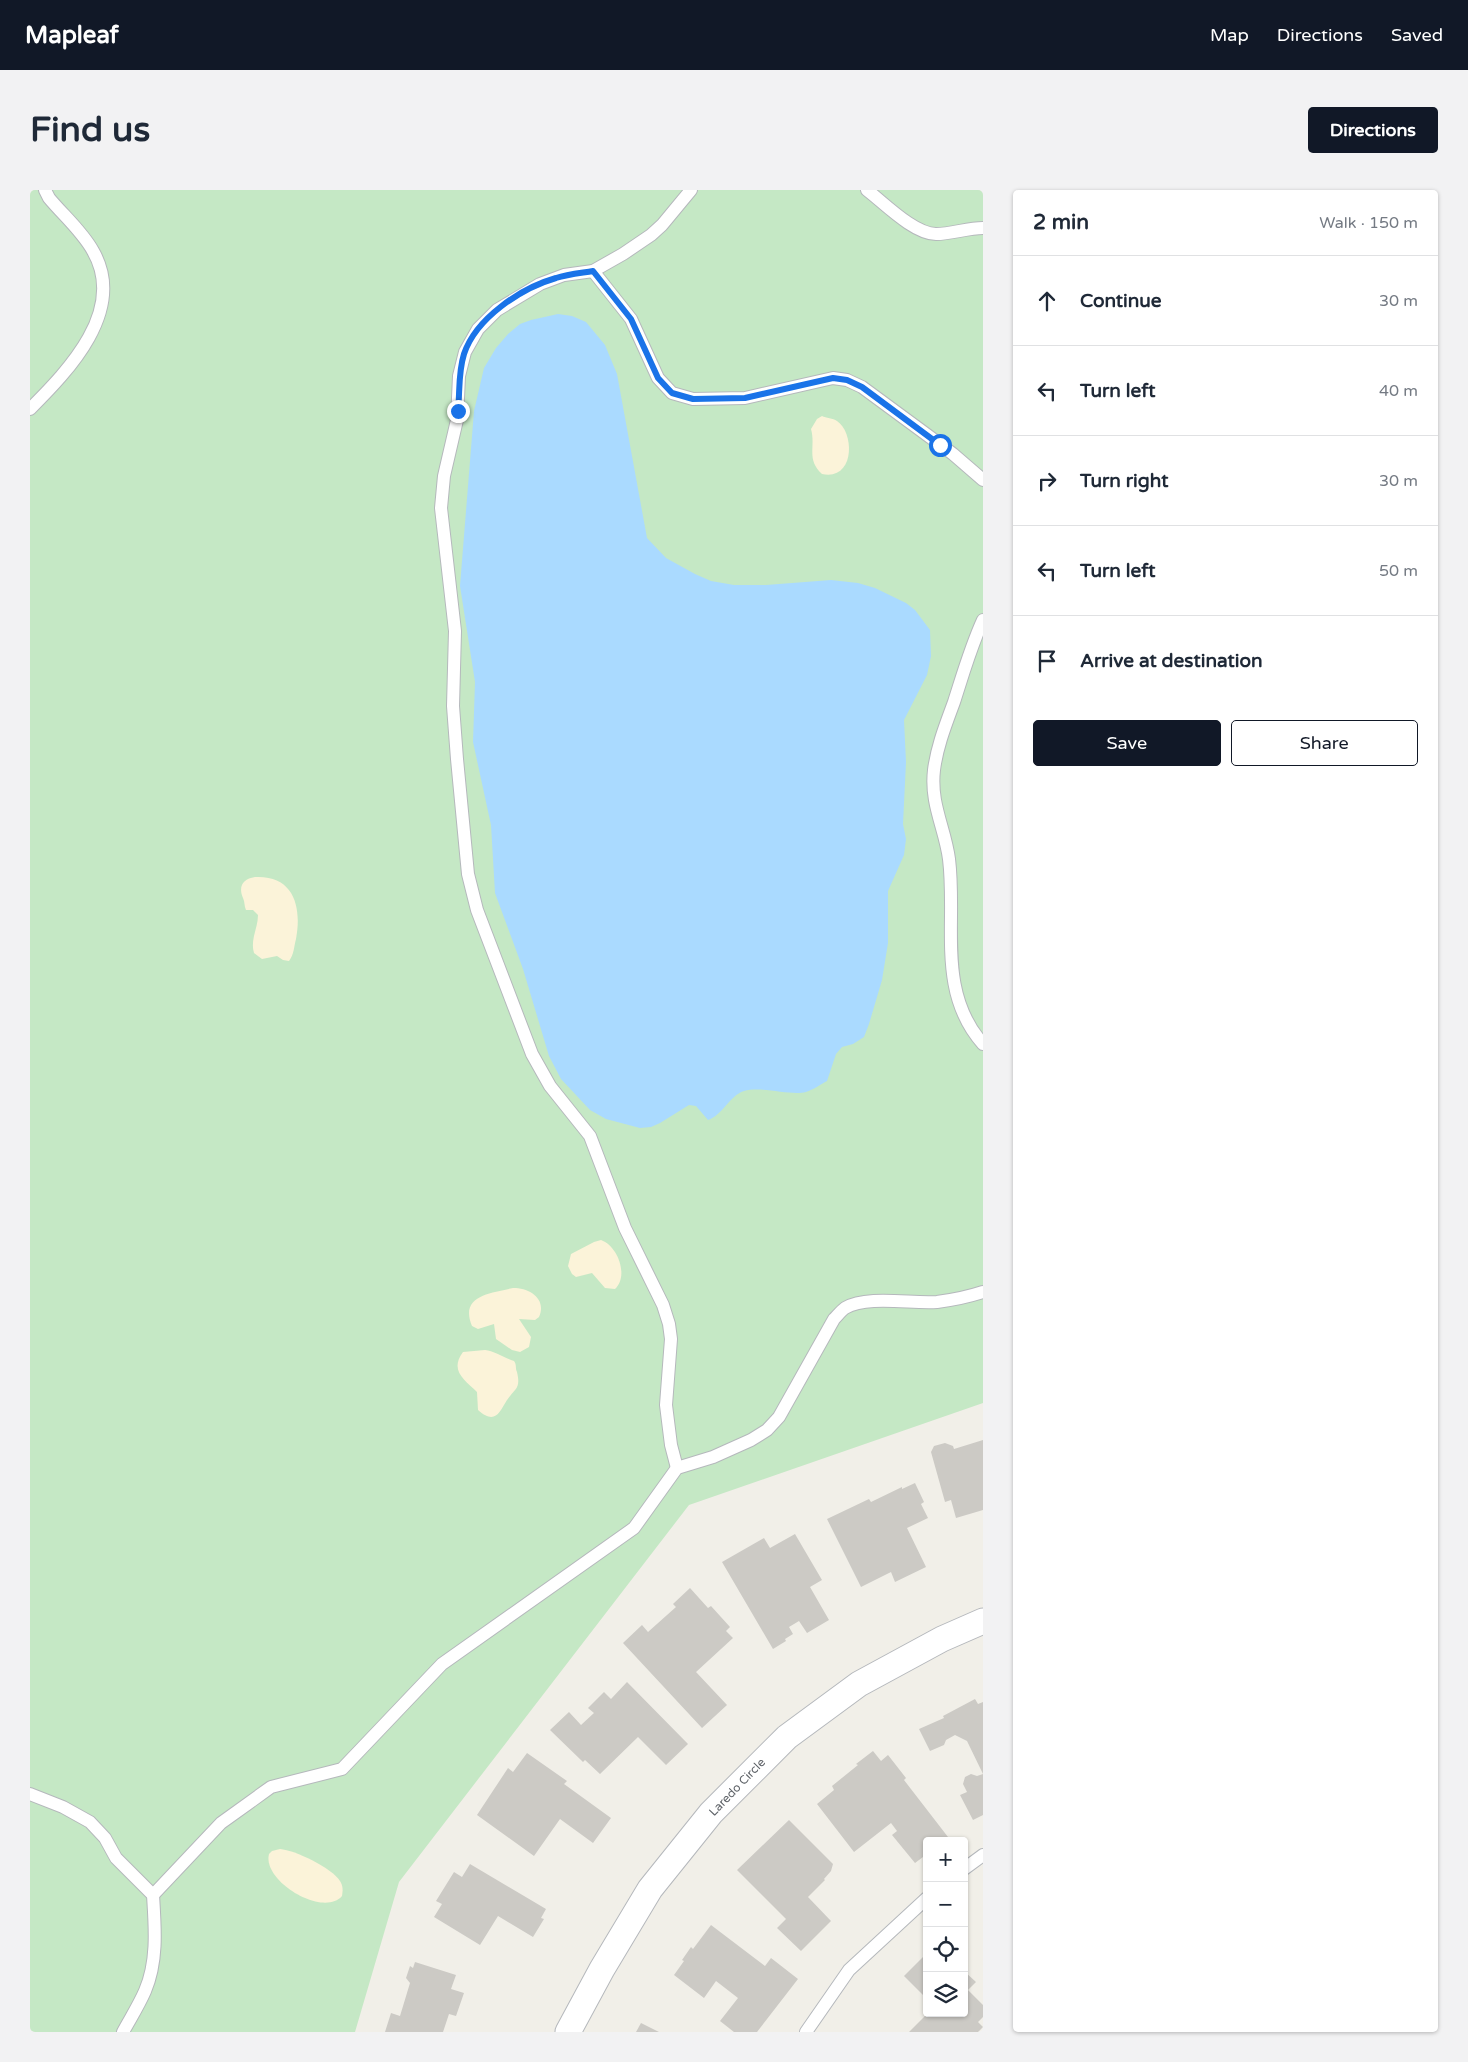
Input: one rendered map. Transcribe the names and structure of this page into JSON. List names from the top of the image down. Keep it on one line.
{"streets":{"street":["Laredo Circle"]},"page":{"header":"Mapleaf","nav":["Map","Directions","Saved"],"buttons":["Directions",["Save","Share"]],"title":"Find us","heading":["2 min","Walk · 150 m"],"list":[["Continue","30 m"],["Turn left","40 m"],["Turn right","30 m"],["Turn left","50 m"],"Arrive at destination"],"map_buttons":["+","−"]}}
